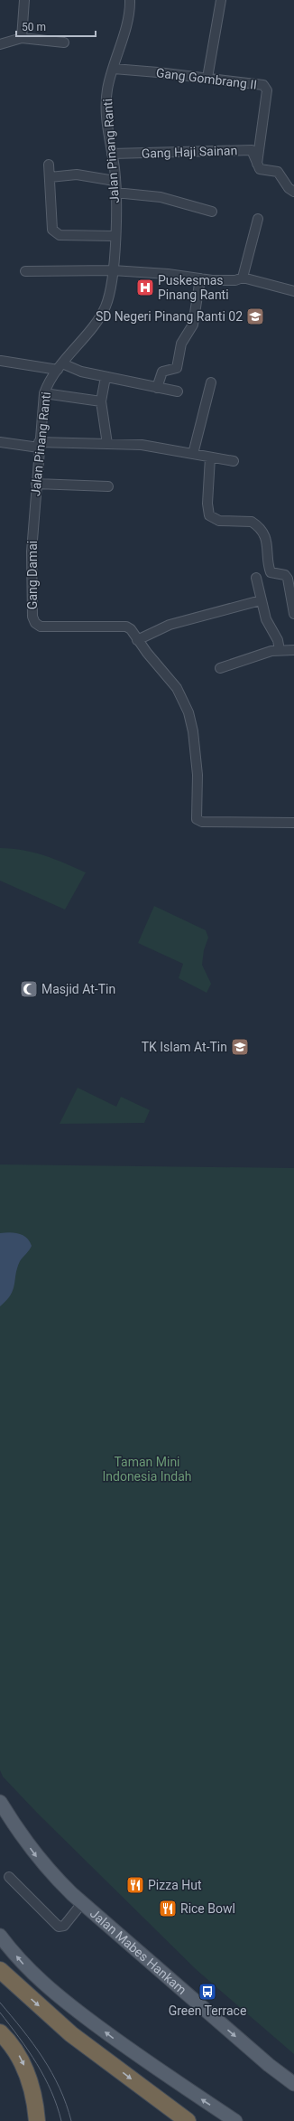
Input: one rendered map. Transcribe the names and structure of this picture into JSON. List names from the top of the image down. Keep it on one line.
{"streets":{"main road":["Jalan Mabes Hankam"],"street":["Gang Gombrang II","Jalan Pinang Ranti","Gang Haji Sainan","Gang Damai"]},"crossings":[["Gang Gombrang II","Jalan Pinang Ranti"],["Gang Gombrang II","Gang Haji Sainan"],["Jalan Pinang Ranti","Gang Haji Sainan"],["Jalan Pinang Ranti","Gang Damai"]],"parks":["Taman Mini Indonesia Indah"],"places":{"hospital":["Puskesmas Pinang Ranti"],"school or university":["SD Negeri Pinang Ranti 02","TK Islam At-Tin"],"mosque":["Masjid At-Tin"],"restaurant":["Pizza Hut","Rice Bowl"],"bus stop":["Green Terrace"]},"scale_bar":"50 m"}
